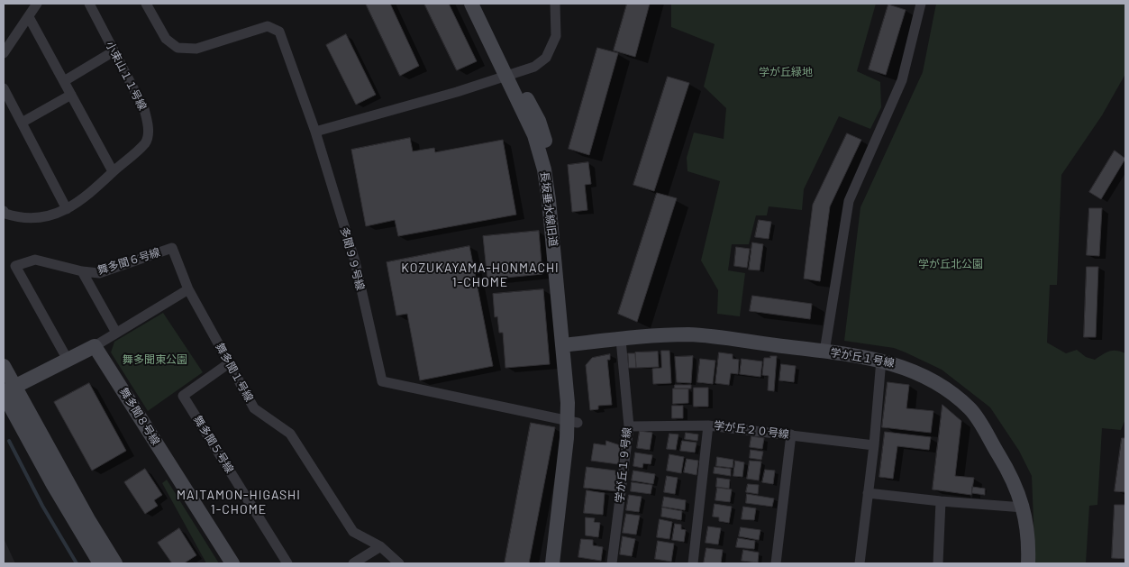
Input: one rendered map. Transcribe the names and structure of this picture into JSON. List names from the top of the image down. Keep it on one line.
{"streets":{"street":["小束山１１号線","長坂垂水線旧道","多聞９９号線","舞多聞６号線","学が丘１号線","舞多聞１号線","舞多聞８号線","学が丘２０号線","舞多聞５号線","学が丘１９号線"]},"crossings":[["長坂垂水線旧道","多聞９９号線"],["長坂垂水線旧道","学が丘１号線"],["舞多聞６号線","舞多聞１号線"],["学が丘１号線","学が丘１９号線"],["舞多聞１号線","舞多聞５号線"],["学が丘２０号線","学が丘１９号線"]],"districts":["KOZUKAYAMA-HONMACHI 1-CHOME","MAITAMON-HIGASHI 1-CHOME"],"parks":["学が丘緑地","学が丘北公園","舞多聞東公園"]}
